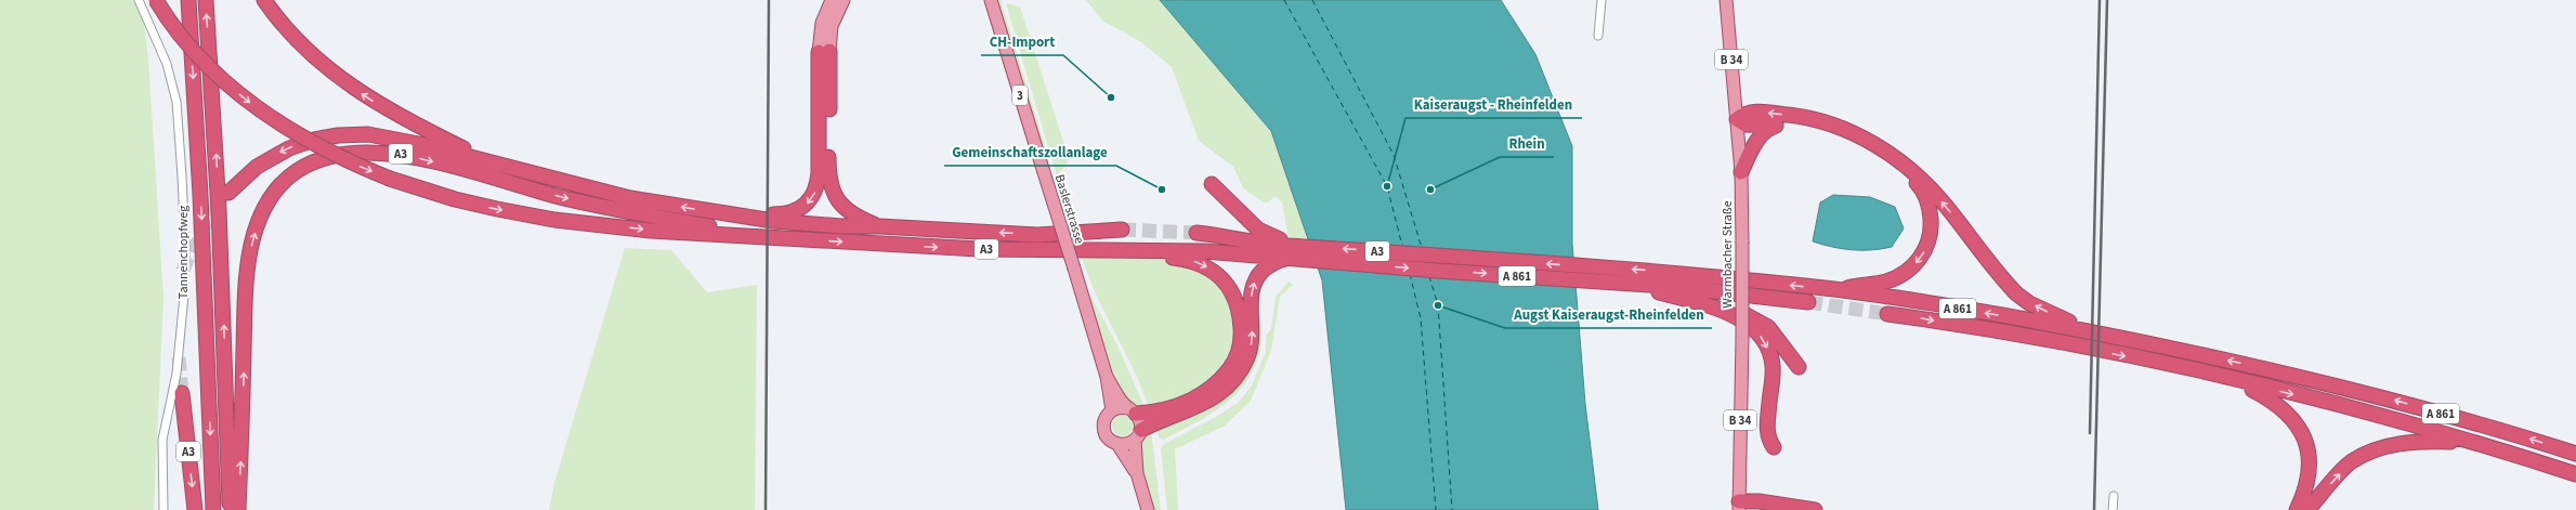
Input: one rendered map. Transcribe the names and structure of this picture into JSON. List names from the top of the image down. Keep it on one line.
{"streets":{"highway":["A3","A 861"],"main road":["B 34","3","Baslerstrasse","Warmbacher Straße"],"street":["Tannenchopfweg"]},"crossings":[["A3","A 861"]],"places":["CH-Import","Kaiseraugst - Rheinfelden","Gemeinschaftszollanlage","Rhein","Augst Kaiseraugst-Rheinfelden"]}
